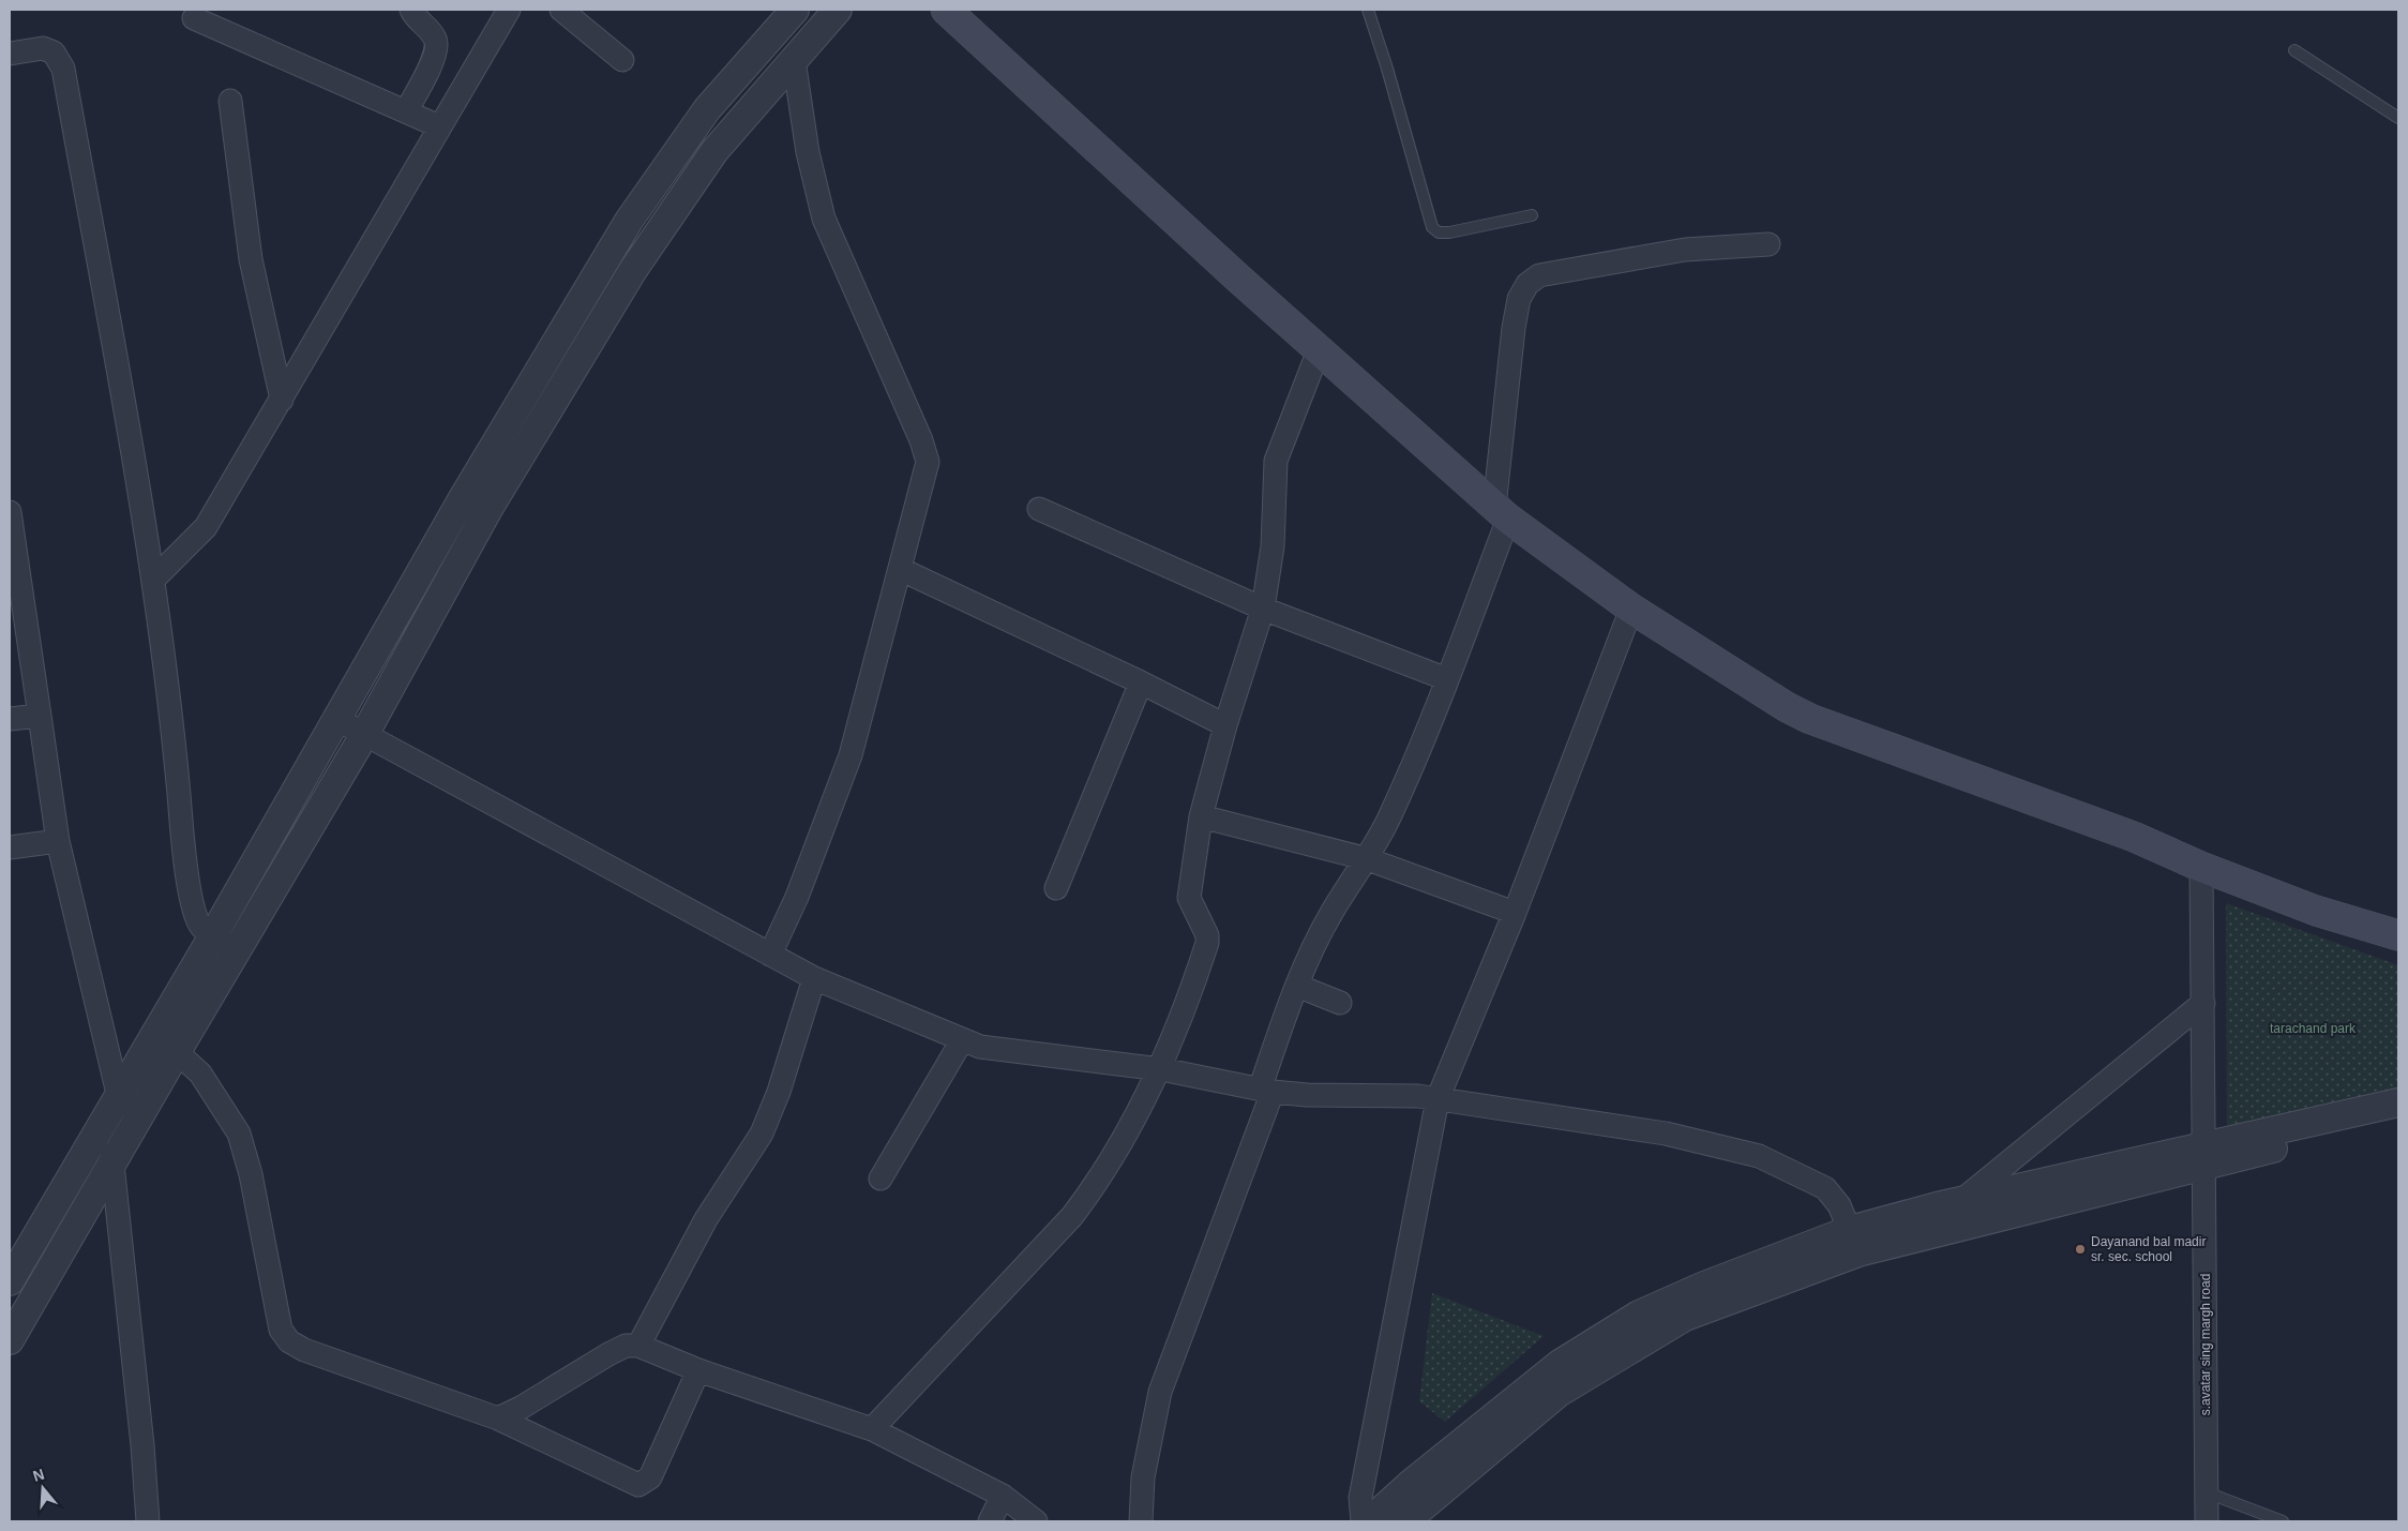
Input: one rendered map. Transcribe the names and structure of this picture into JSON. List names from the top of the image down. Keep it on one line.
{"streets":{"street":["s.avatar sing margh road"]},"parks":["tarachand park"],"places":["Dayanand bal madir sr. sec. school"],"north":"top"}
